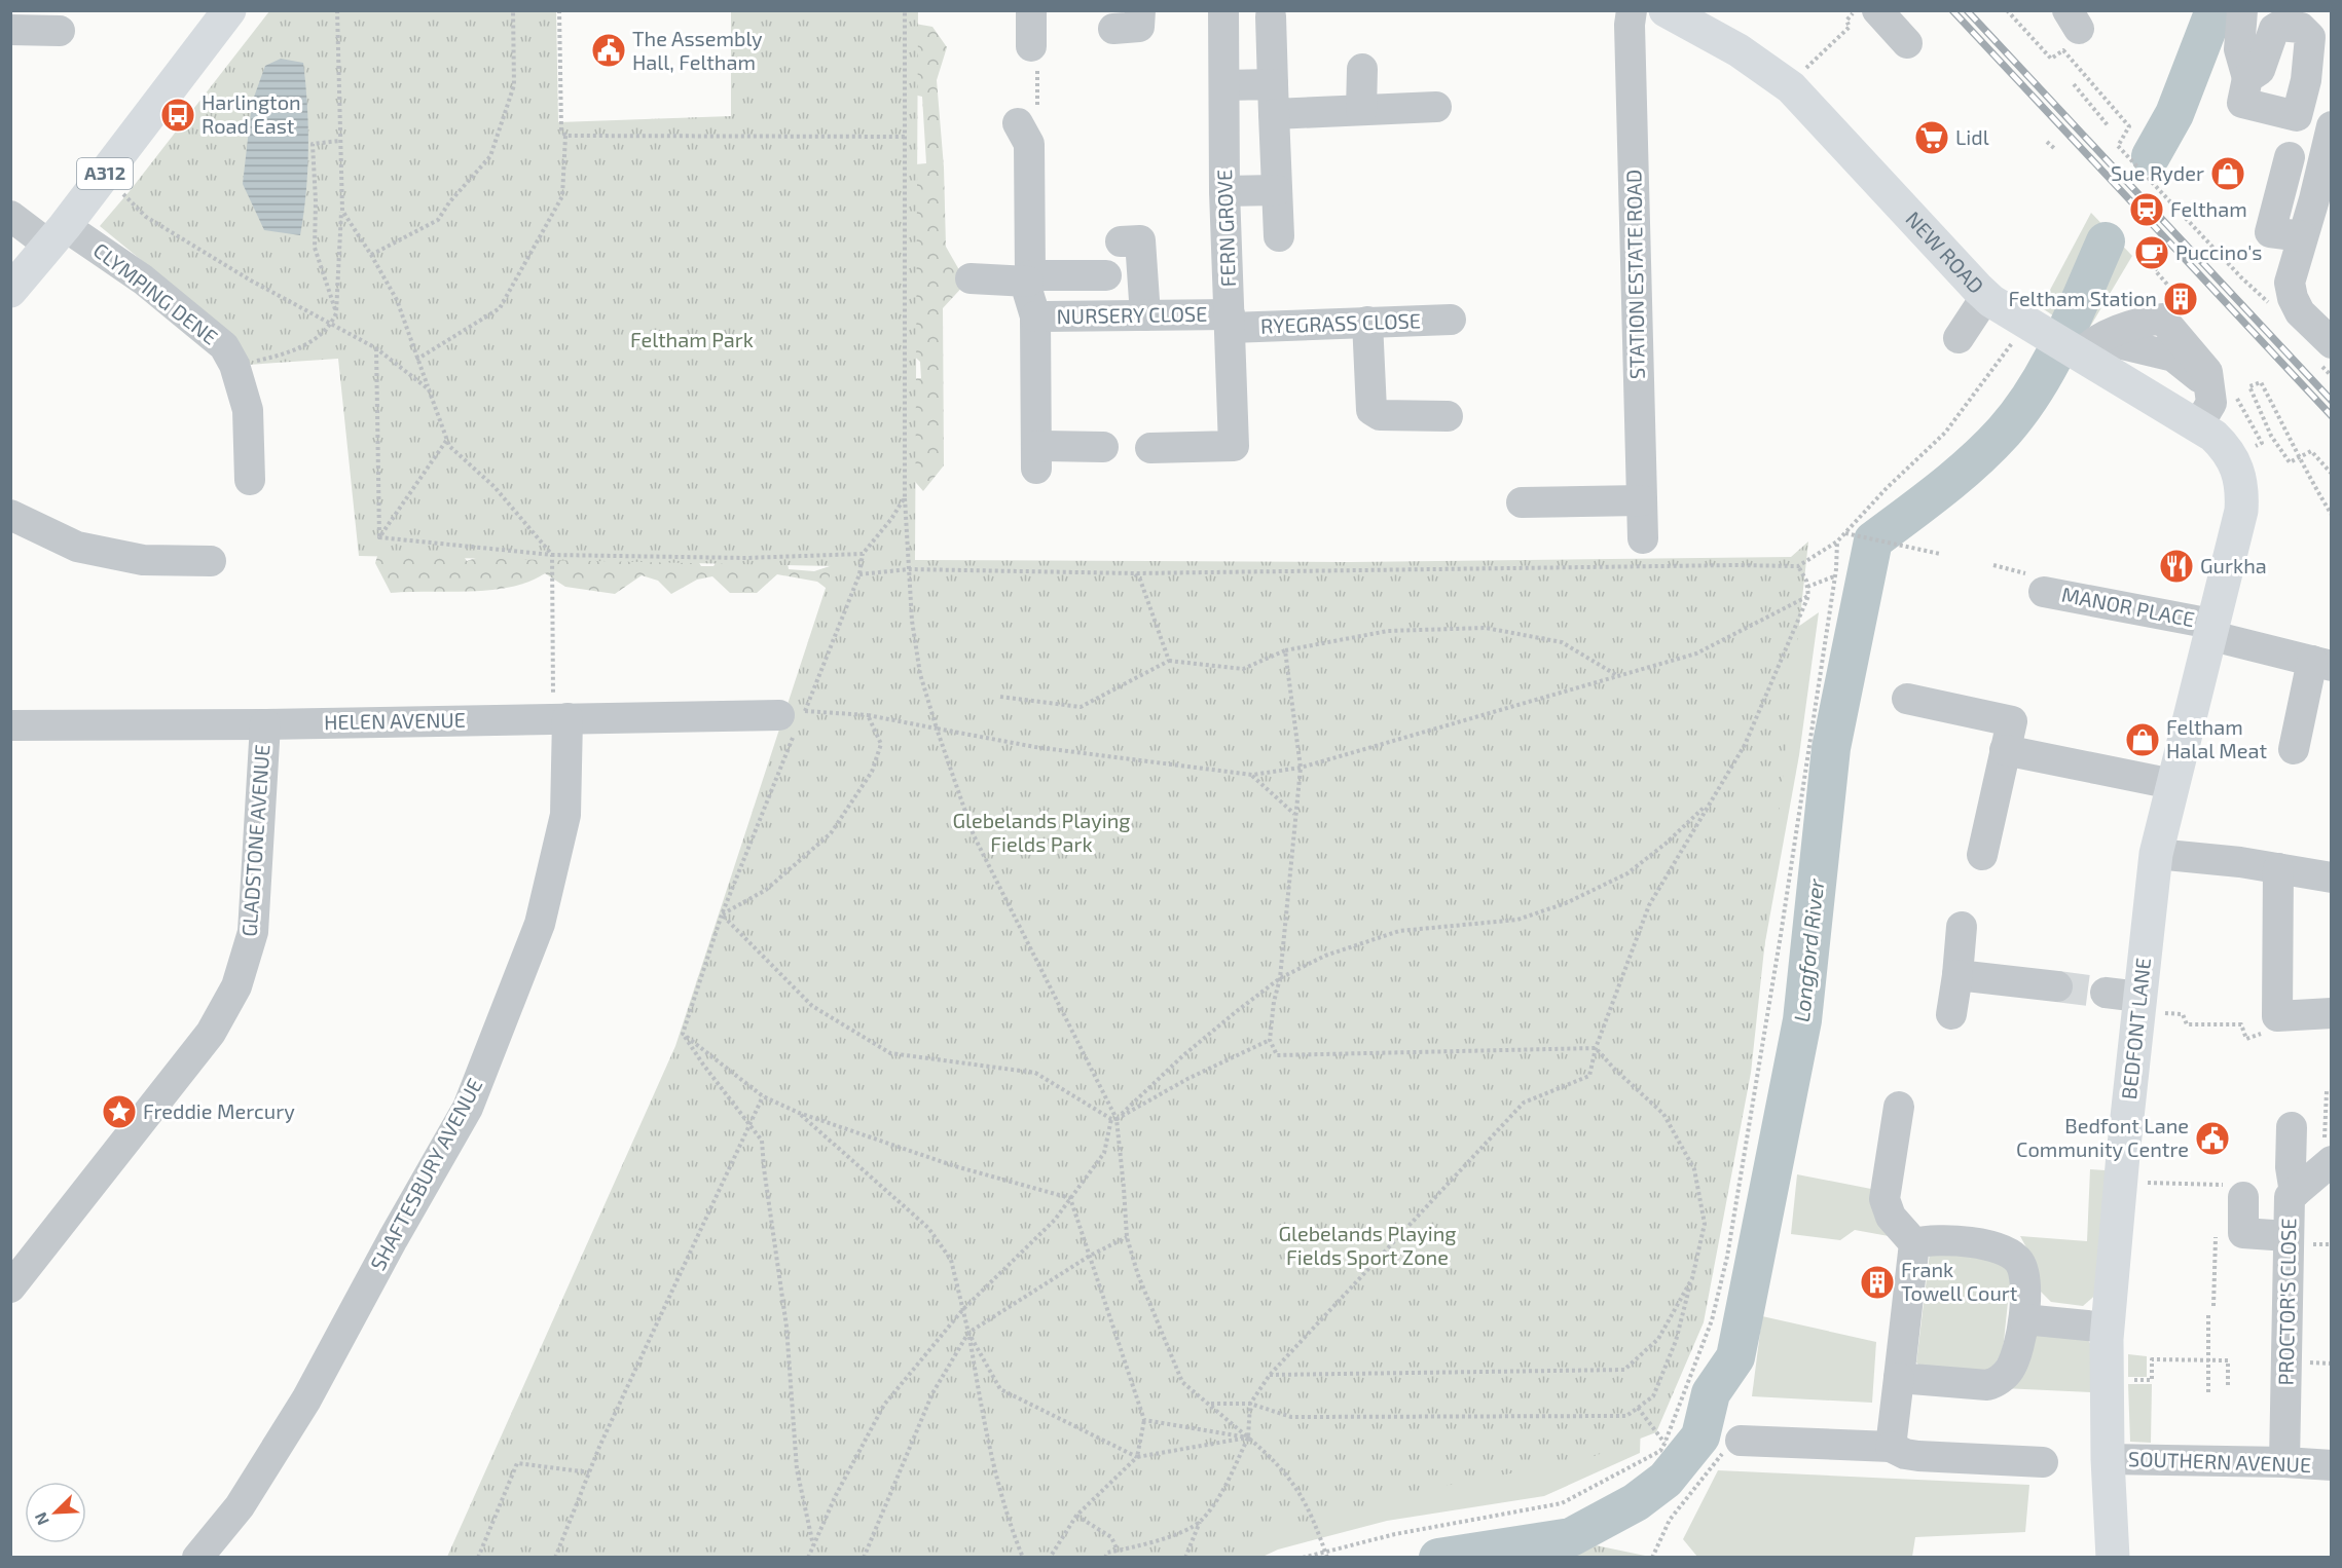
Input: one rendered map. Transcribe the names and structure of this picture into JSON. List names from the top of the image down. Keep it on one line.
{"streets":{"main road":["A312","NEW ROAD","BEDFONT LANE"],"street":["FERN GROVE","STATION ESTATE ROAD","CLYMPING DENE","NURSERY CLOSE","RYEGRASS CLOSE","MANOR PLACE","HELEN AVENUE","GLADSTONE AVENUE","SHAFTESBURY AVENUE","PROCTOR'S CLOSE","SOUTHERN AVENUE"]},"crossings":[["A312","CLYMPING DENE"],["FERN GROVE","NURSERY CLOSE"],["FERN GROVE","RYEGRASS CLOSE"],["NEW ROAD","BEDFONT LANE"],["NURSERY CLOSE","RYEGRASS CLOSE"],["MANOR PLACE","BEDFONT LANE"],["HELEN AVENUE","GLADSTONE AVENUE"],["HELEN AVENUE","SHAFTESBURY AVENUE"],["BEDFONT LANE","SOUTHERN AVENUE"],["PROCTOR'S CLOSE","SOUTHERN AVENUE"]],"water":["Longford River"],"parks":["Feltham Park","Glebelands Playing Fields Park","Glebelands Playing Fields Sport Zone"],"places":{"public building":["The Assembly Hall, Feltham","Bedfont Lane Community Centre"],"bus stop":["Harlington Road East"],"supermarket":["Lidl"],"shop":["Sue Ryder","Feltham Halal Meat"],"station":["Feltham"],"cafe":["Puccino's"],"building":["Feltham Station","Frank Towell Court"],"restaurant":["Gurkha"],"place":["Freddie Mercury"]},"north":"bottom left"}
